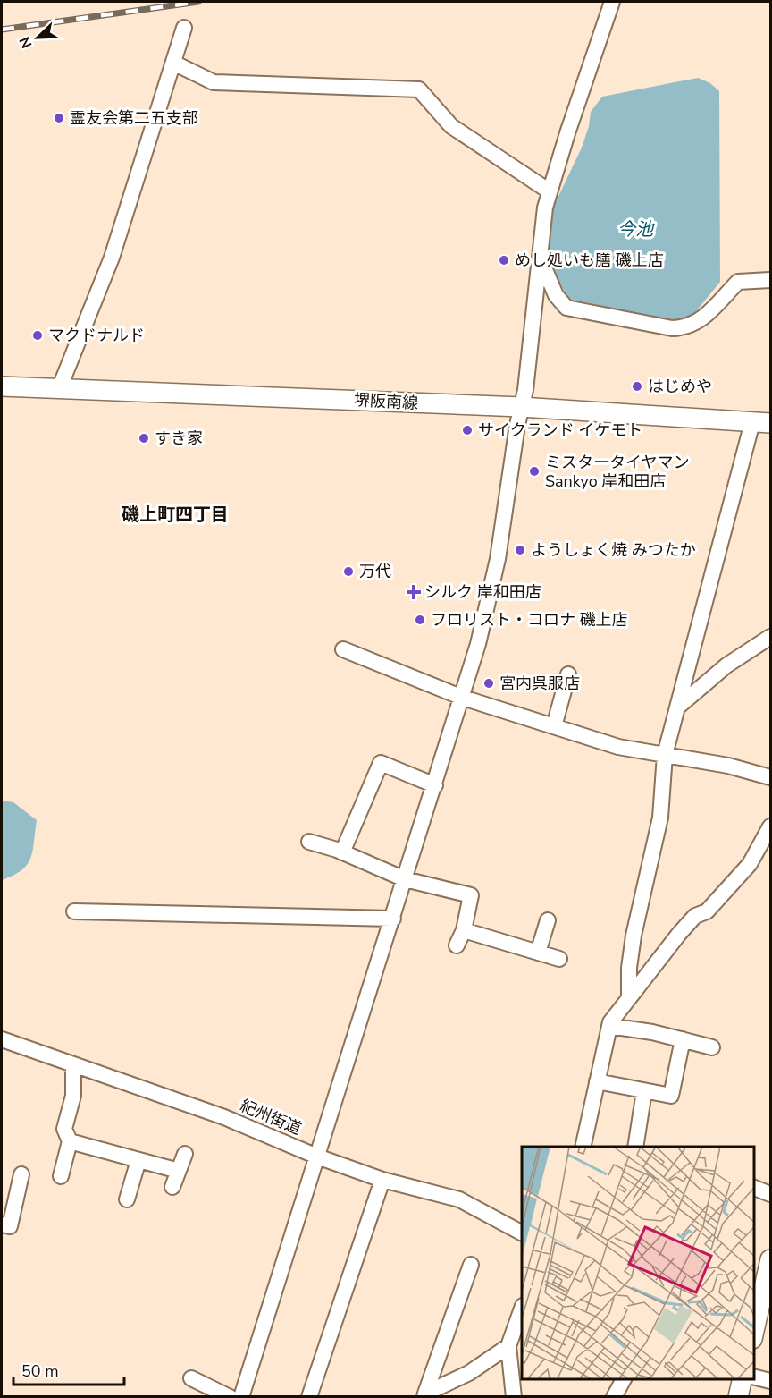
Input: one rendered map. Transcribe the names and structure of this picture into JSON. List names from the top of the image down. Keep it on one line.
{"streets":{"main road":["堺阪南線"],"street":["紀州街道"]},"districts":["磯上町四丁目"],"water":["今池"],"places":{"other":["霊友会第二五支部","めし処いも膳 磯上店","マクドナルド","はじめや","サイクランド イケモト","すき家","ミスタータイヤマン Sankyo 岸和田店","ようしょく焼 みつたか","万代","フロリスト・コロナ 磯上店","宮内呉服店"],"health":["シルク 岸和田店"]},"scale_bar":"50 m","north":"bottom left"}
